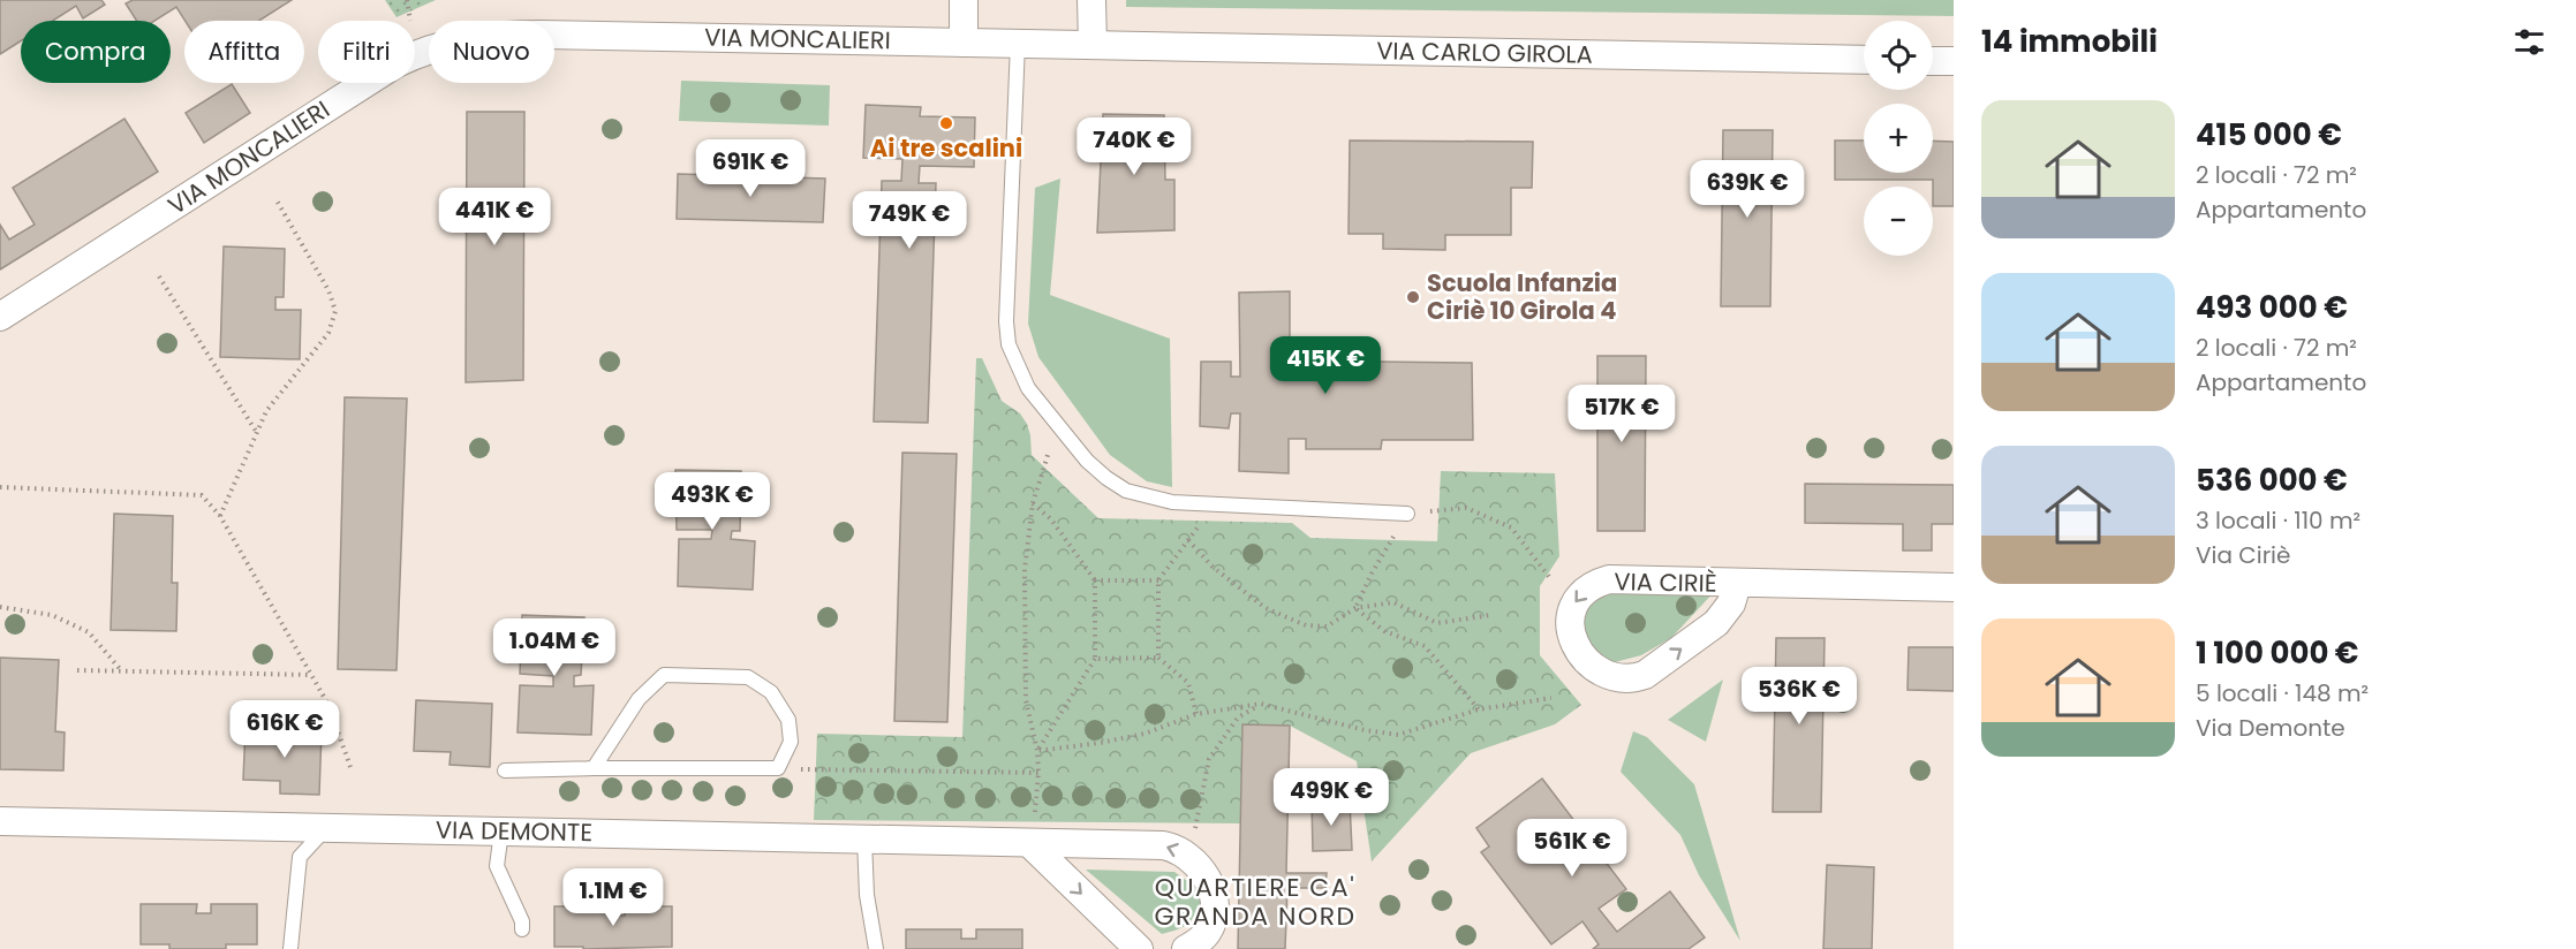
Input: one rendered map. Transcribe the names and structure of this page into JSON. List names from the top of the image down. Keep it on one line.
{"streets":{"street":["VIA MONCALIERI","VIA CARLO GIROLA","VIA CIRIÈ","VIA DEMONTE"]},"crossings":[["VIA MONCALIERI","VIA CARLO GIROLA"]],"districts":["QUARTIERE CA' GRANDA NORD"],"places":["Ai tre scalini","Scuola Infanzia Ciriè 10 Girola 4"],"page":{"heading":"14 immobili","map_buttons":["+","−"],"chip":["Compra","Affitta","Filtri","Nuovo"],"list":[{"name":"415 000 €","note":"2 locali · 72 m² · Appartamento"},{"name":"493 000 €","note":"2 locali · 72 m² · Appartamento"},{"name":"536 000 €","note":"3 locali · 110 m² · Via Ciriè"},{"name":"1 100 000 €","note":"5 locali · 148 m² · Via Demonte"}],"price":["740K €","691K €","639K €","441K €","749K €","415K €","517K €","493K €","1.04M €","536K €","616K €","499K €","561K €","1.1M €"]}}
